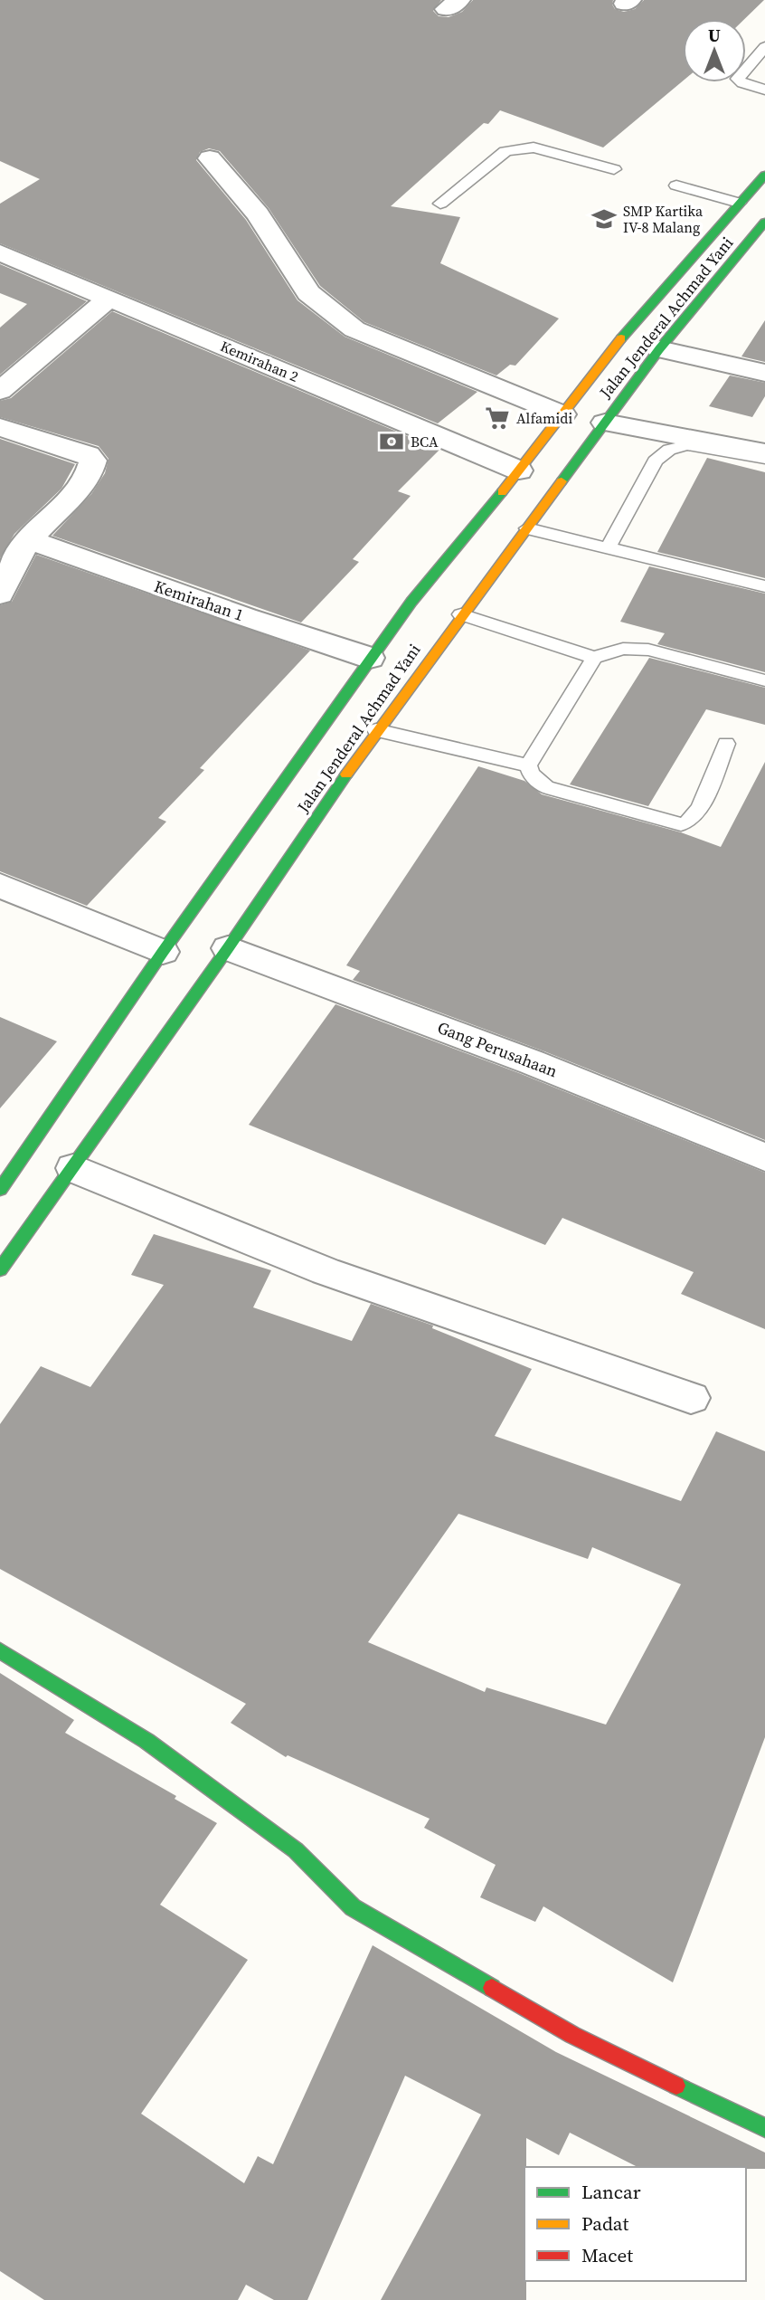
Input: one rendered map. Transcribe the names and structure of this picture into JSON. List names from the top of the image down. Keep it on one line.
{"streets":{"main road":["Jalan Jenderal Achmad Yani"],"street":["Kemirahan 2","Kemirahan 1","Gang Perusahaan"]},"crossings":[["Jalan Jenderal Achmad Yani","Kemirahan 2"],["Jalan Jenderal Achmad Yani","Kemirahan 1"],["Jalan Jenderal Achmad Yani","Gang Perusahaan"]],"places":{"school or university":["SMP Kartika IV-8 Malang"],"supermarket":["Alfamidi"],"bank":["BCA"]},"legend":["Lancar","Padat","Macet"],"north":"top"}
